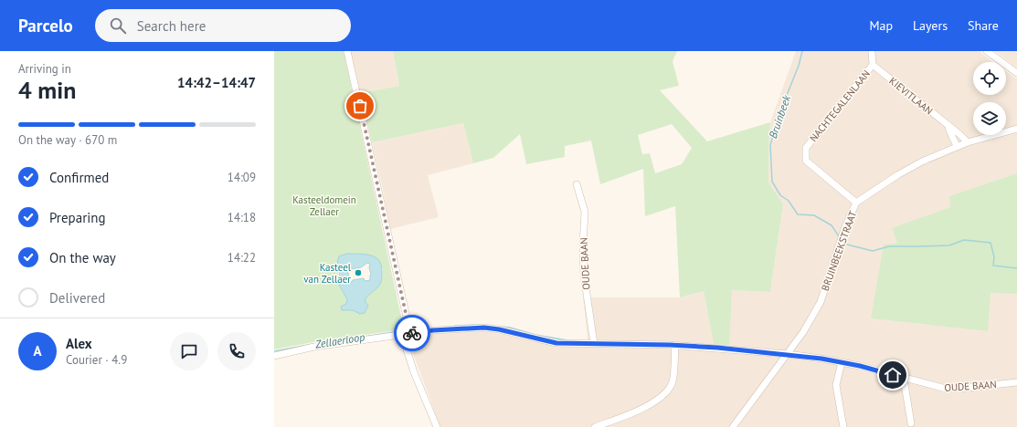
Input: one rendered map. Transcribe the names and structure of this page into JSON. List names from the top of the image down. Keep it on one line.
{"streets":{"street":["KIEVITLAAN","NACHTEGALENLAAN","BRUINBEEKSTRAAT","OUDE BAAN"]},"crossings":[["KIEVITLAAN","NACHTEGALENLAAN"],["KIEVITLAAN","BRUINBEEKSTRAAT"],["NACHTEGALENLAAN","BRUINBEEKSTRAAT"],["BRUINBEEKSTRAAT","OUDE BAAN"]],"water":["Bruinbeek","Zellaerloop"],"parks":["Kasteeldomein Zellaer"],"places":["Kasteel van Zellaer"],"page":{"header":"Parcelo","search":"Search here","nav":["Map","Layers","Share"],"heading":["4 min","Arriving in","14:42–14:47"],"panel":["Alex","Courier · 4.9"],"bar":"On the way · 670 m","list":[["Confirmed","14:09"],["Preparing","14:18"],["On the way","14:22"],"Delivered"],"round":"A"}}
